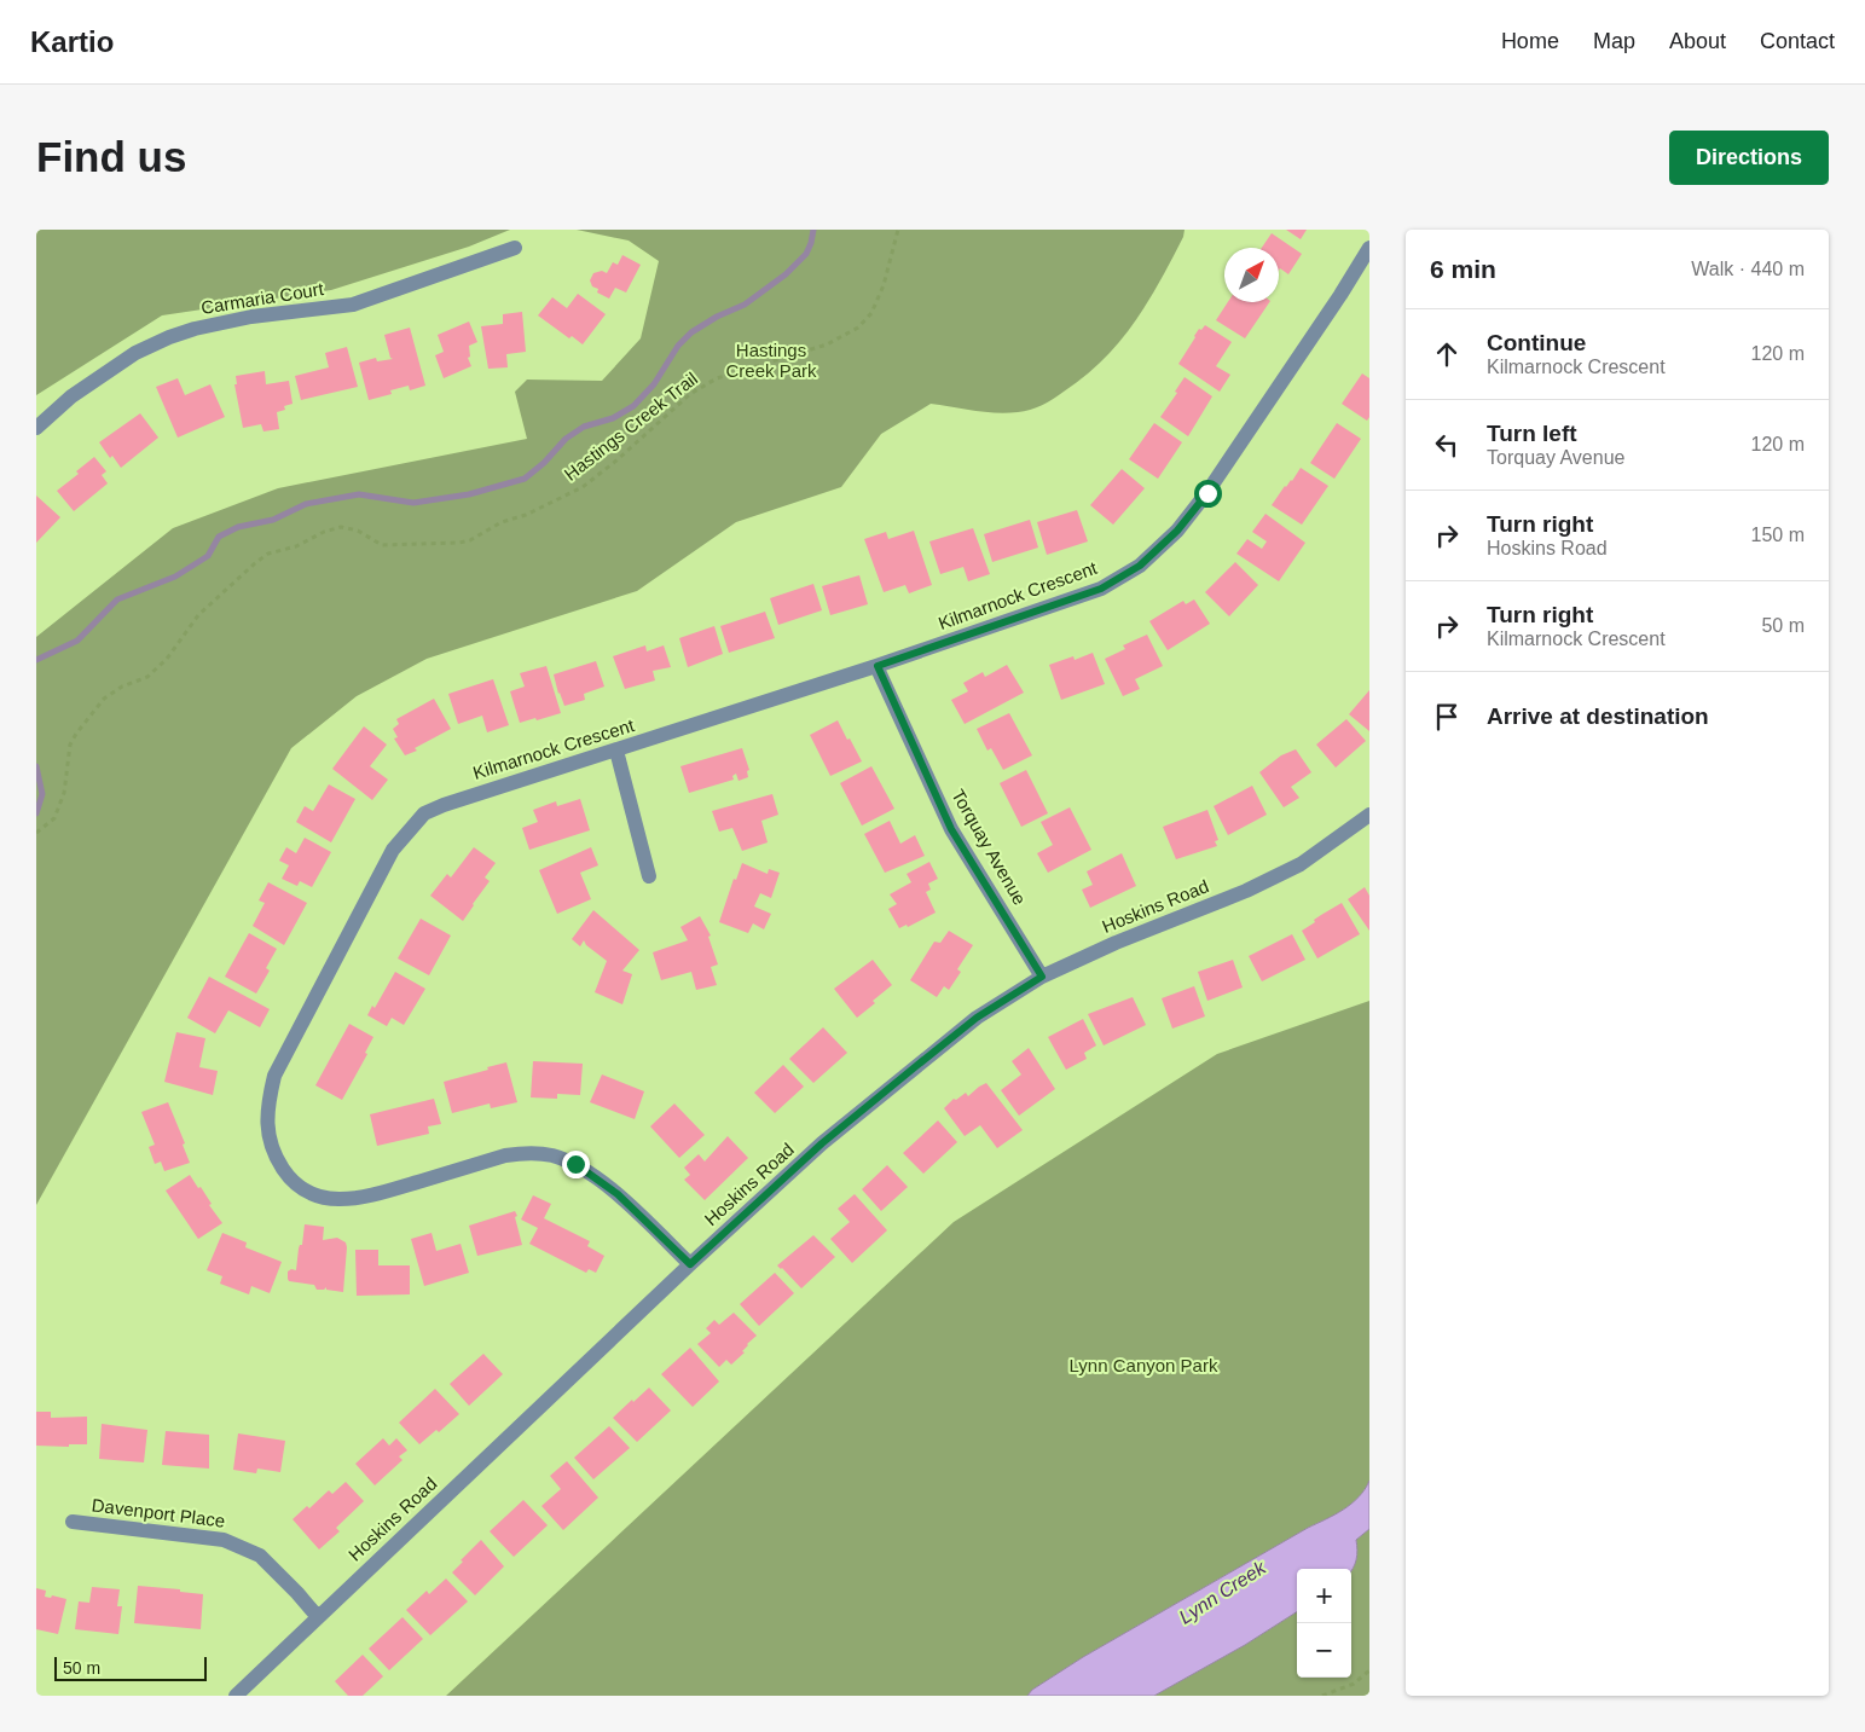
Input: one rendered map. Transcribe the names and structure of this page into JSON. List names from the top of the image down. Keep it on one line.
{"streets":{"street":["Carmaria Court","Kilmarnock Crescent","Torquay Avenue","Hoskins Road","Davenport Place"],"path":["Hastings Creek Trail"]},"crossings":[["Kilmarnock Crescent","Torquay Avenue"],["Kilmarnock Crescent","Hoskins Road"],["Torquay Avenue","Hoskins Road"],["Hoskins Road","Davenport Place"]],"water":["Lynn Creek"],"parks":["Hastings Creek Park","Lynn Canyon Park"],"scale_bar":"50 m","north":"top right","page":{"header":"Kartio","nav":["Home","Map","About","Contact"],"buttons":"Directions","title":"Find us","heading":["6 min","Walk · 440 m"],"list":[["Continue","Kilmarnock Crescent","120 m"],["Turn left","Torquay Avenue","120 m"],["Turn right","Hoskins Road","150 m"],["Turn right","Kilmarnock Crescent","50 m"],"Arrive at destination"],"map_buttons":["+","−"],"scale":"50 m"}}
